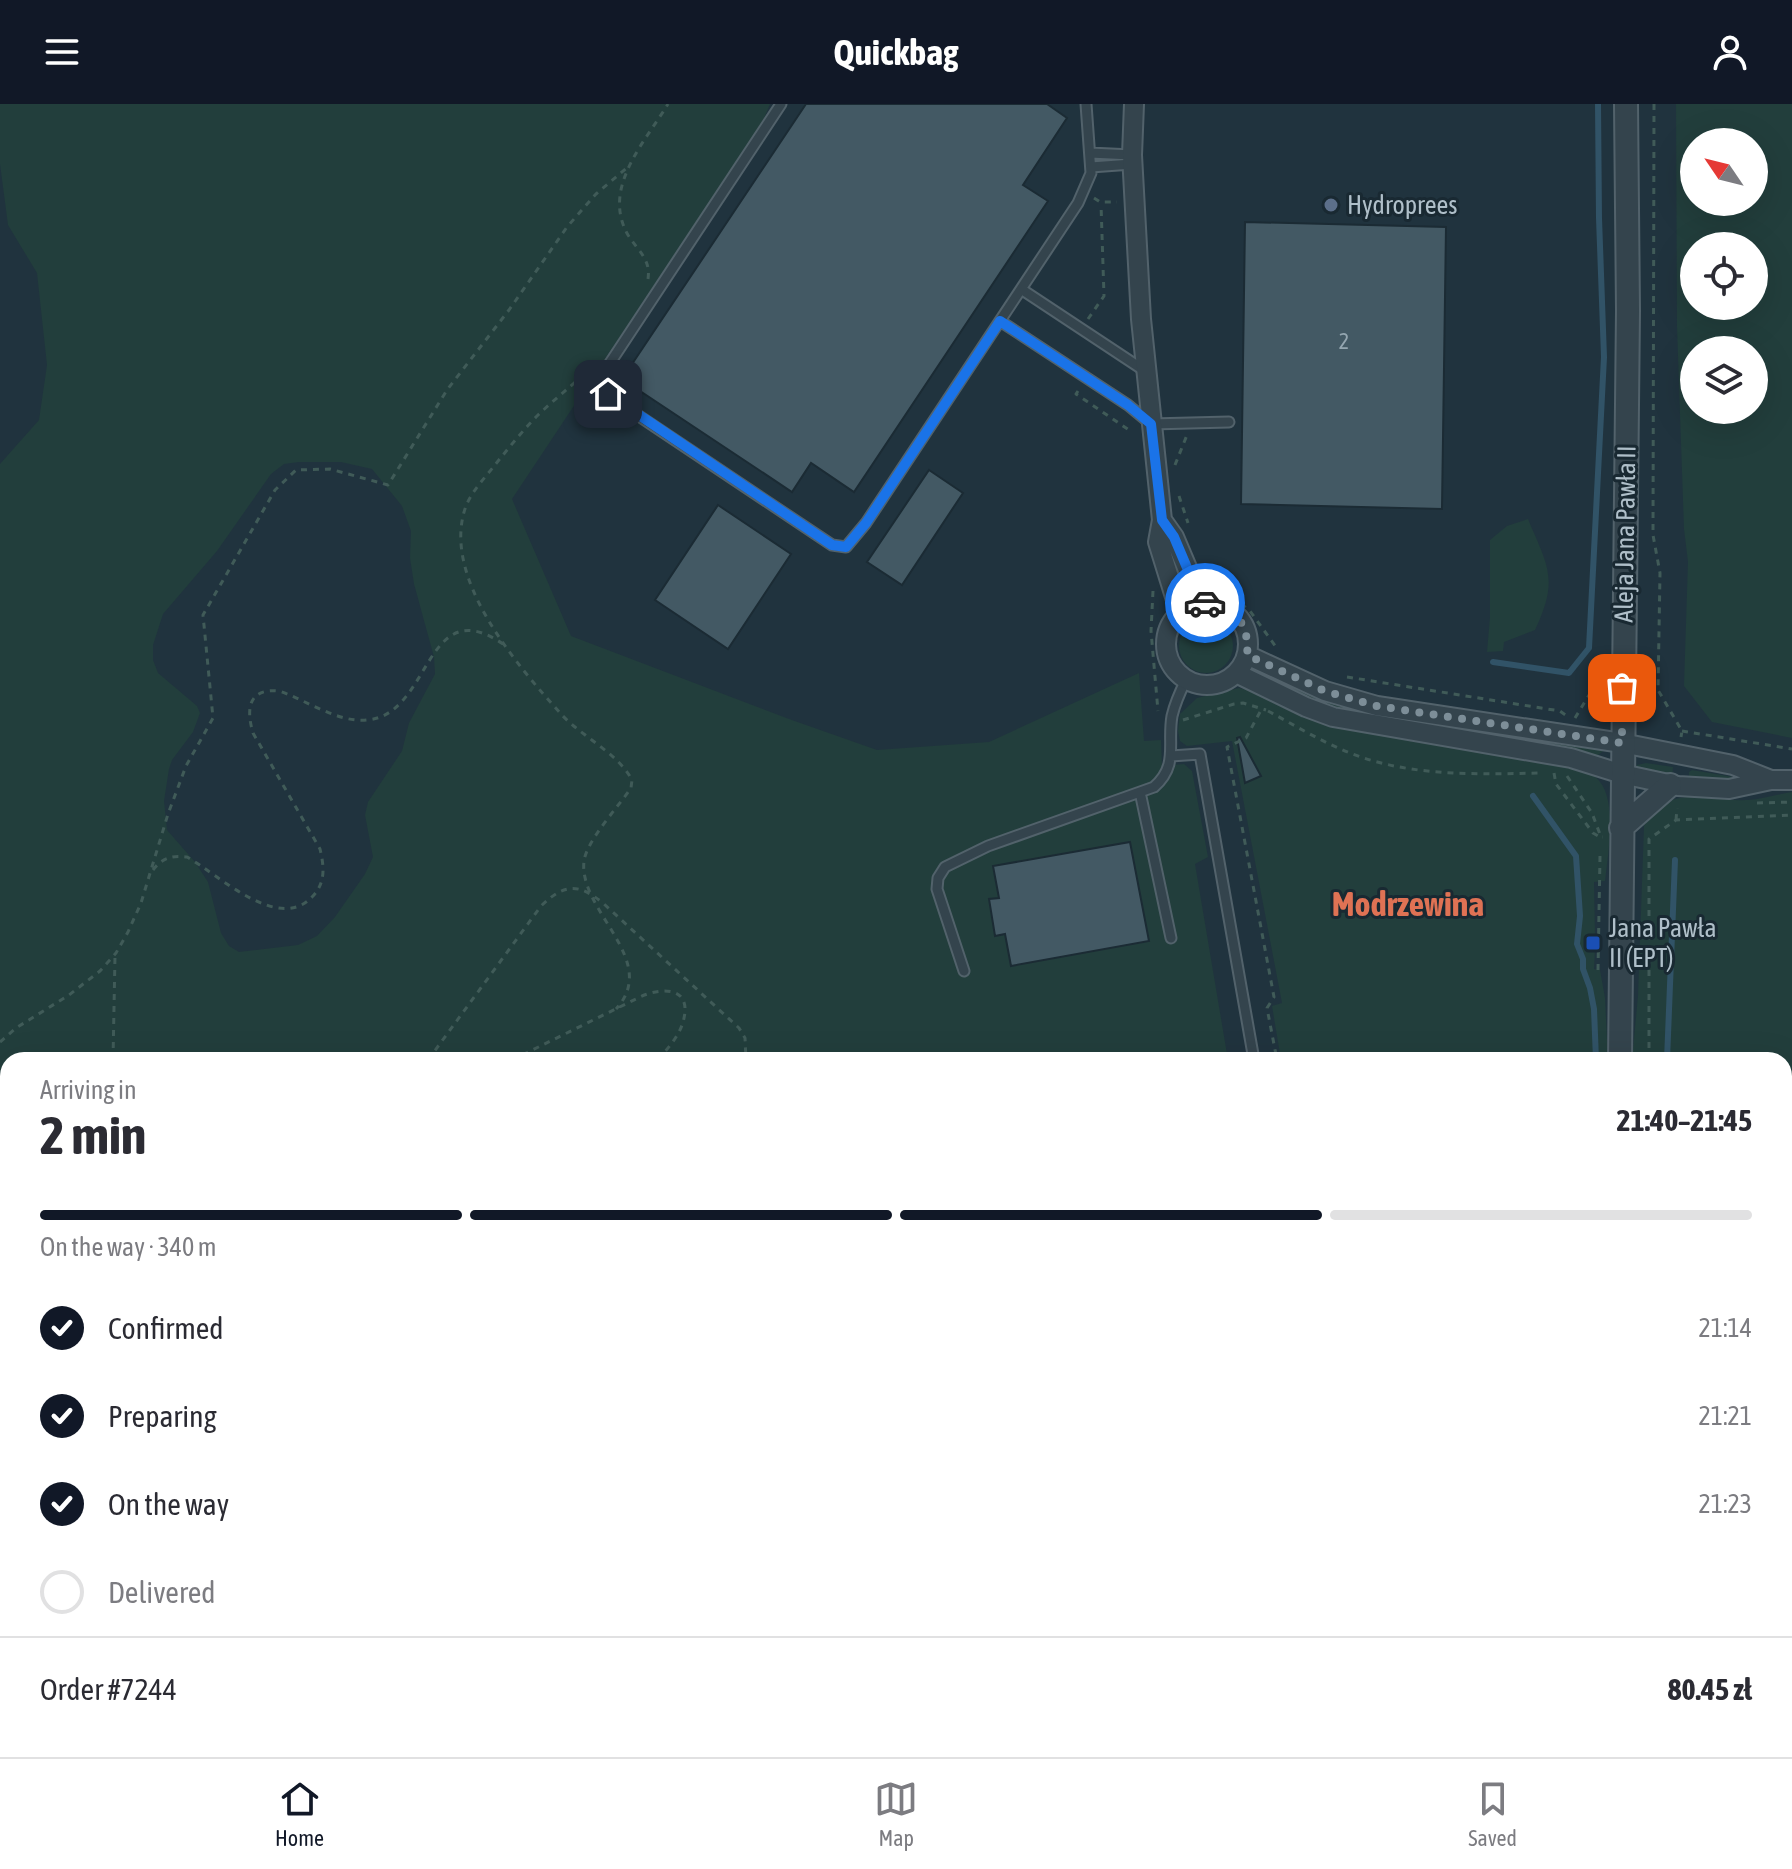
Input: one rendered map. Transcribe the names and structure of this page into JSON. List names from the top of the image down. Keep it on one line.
{"streets":{"street":["Aleja Jana Pawła II"]},"districts":["Modrzewina"],"places":{"other":["Hydroprees"],"transit":["Jana Pawła II (EPT)"]},"house_numbers":["2"],"north":"top left","page":{"header":"Quickbag","heading":["2 min","Arriving in","21:40–21:45"],"panel":["Order #7244","80.45 zł"],"bar":"On the way · 340 m","list":[["Confirmed","21:14"],["Preparing","21:21"],["On the way","21:23"],"Delivered"],"tabs":["Home","Map","Saved"]}}
